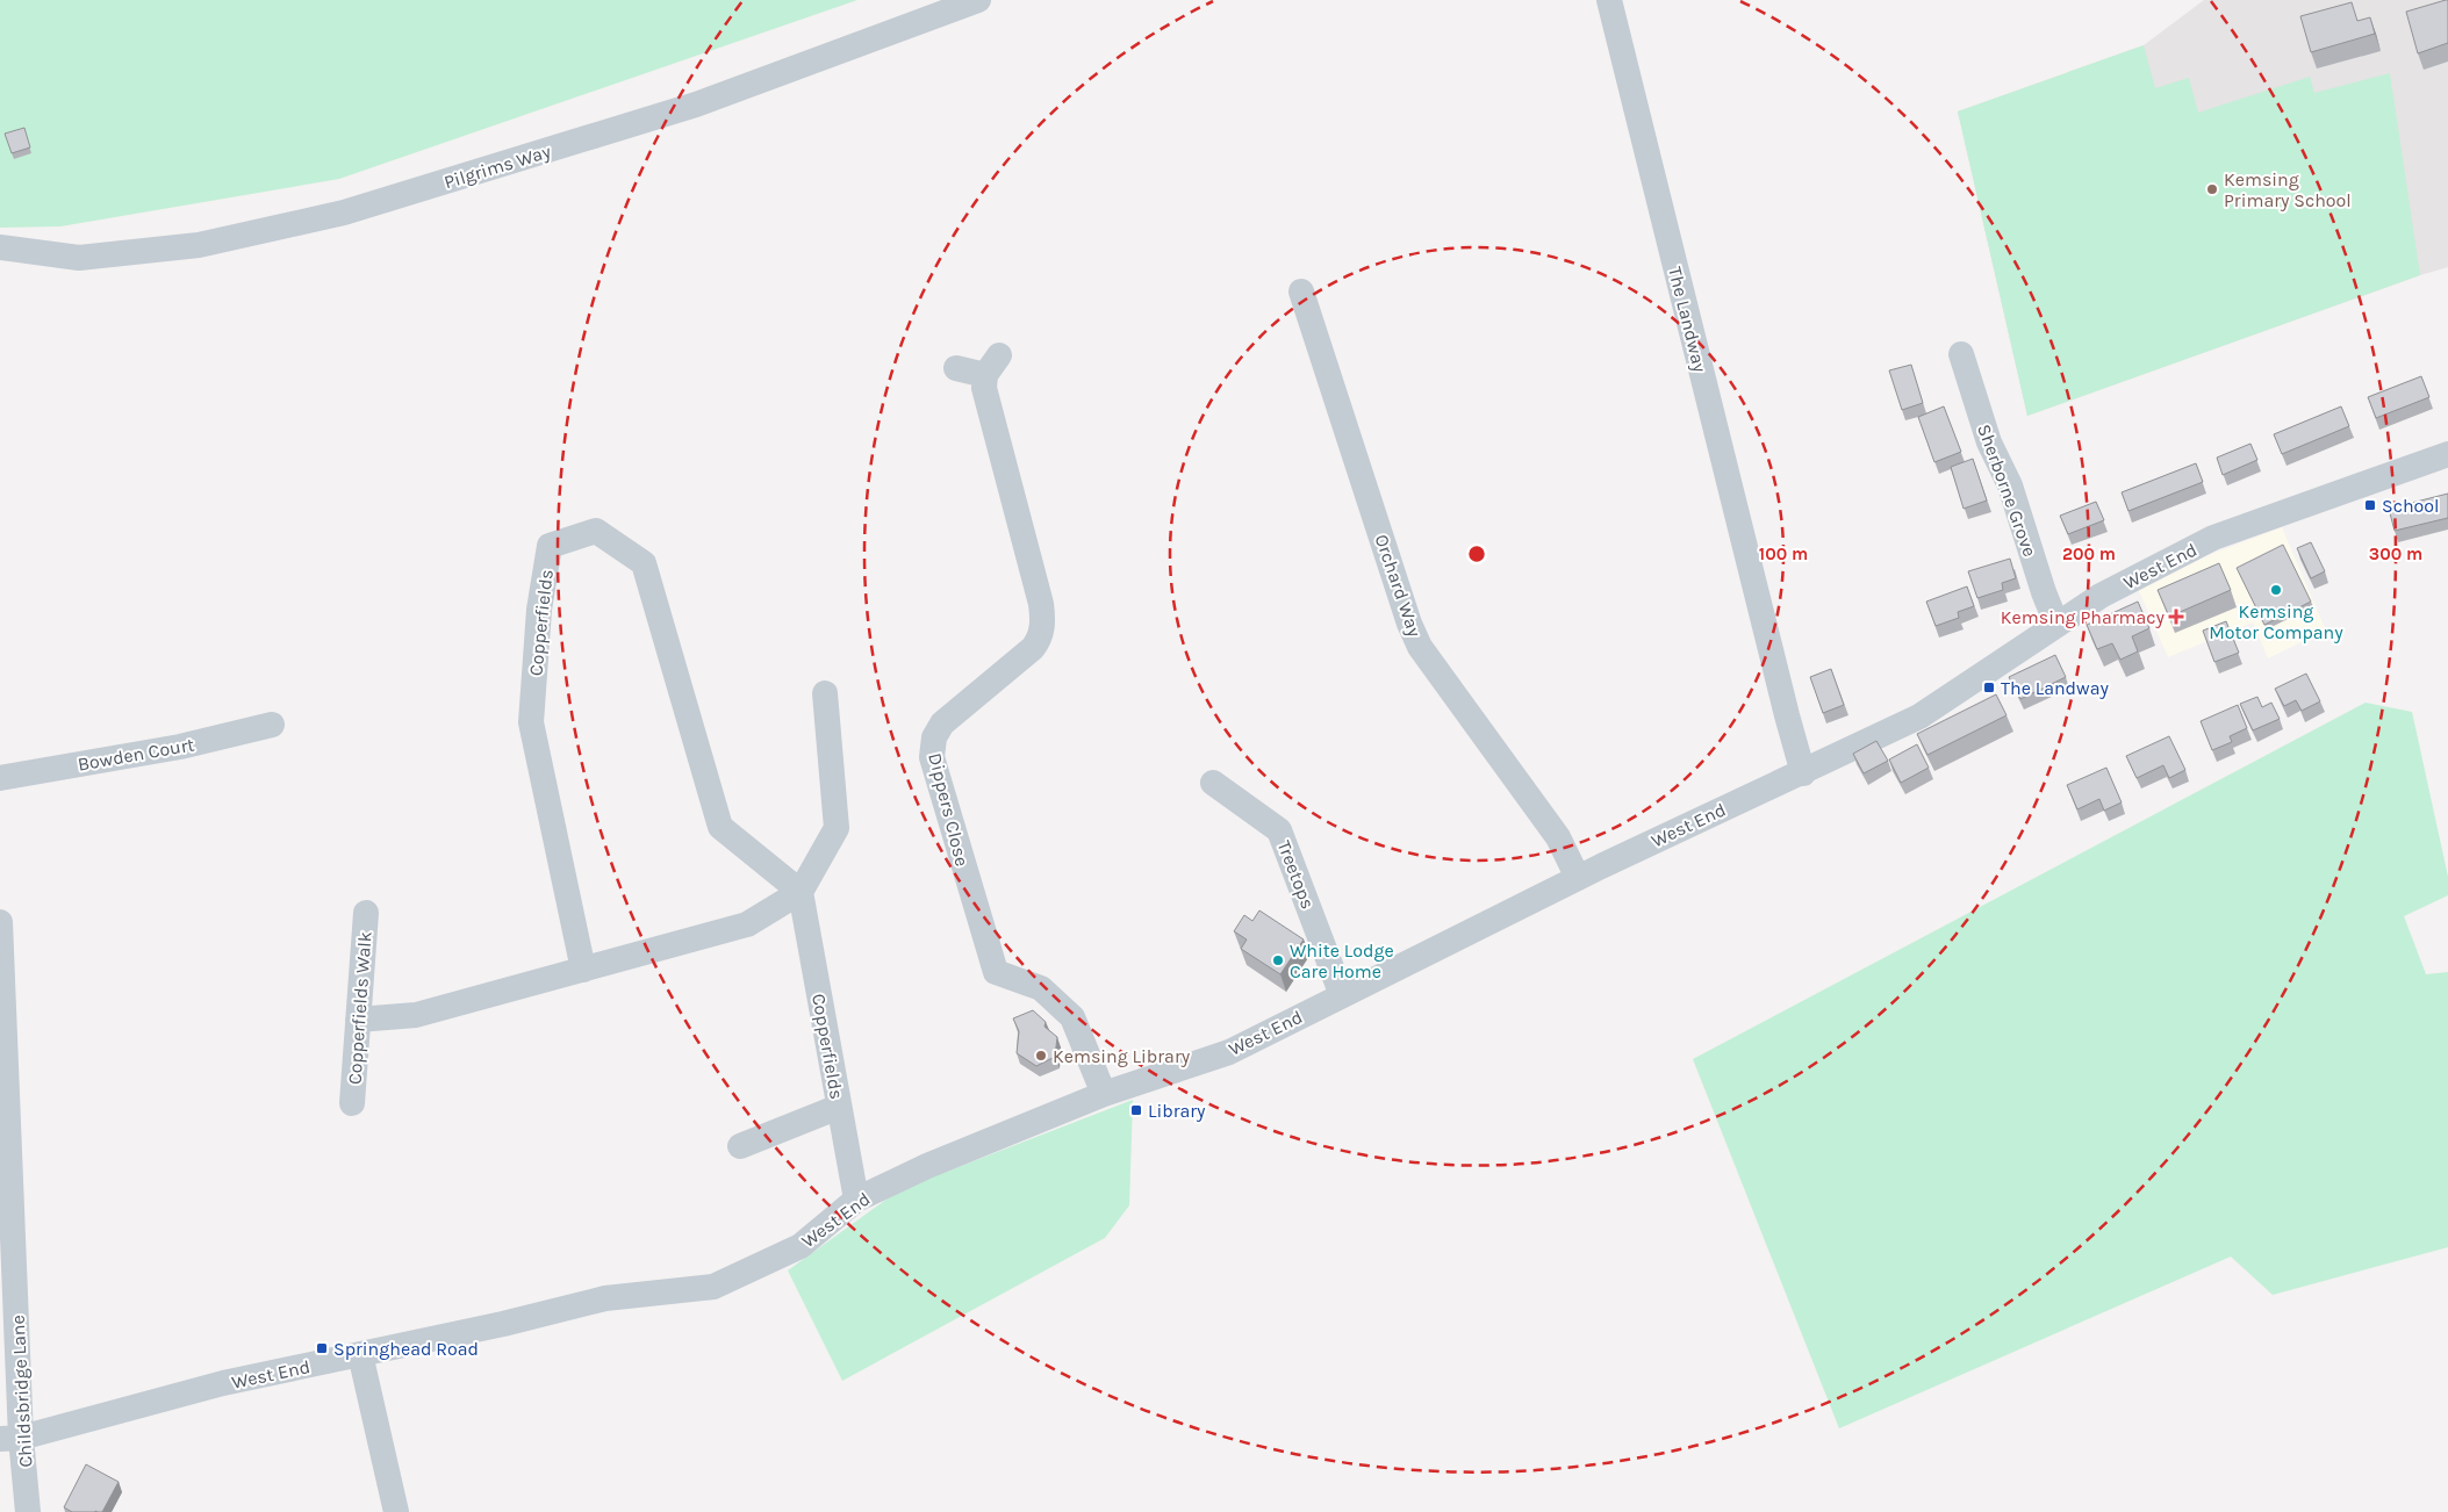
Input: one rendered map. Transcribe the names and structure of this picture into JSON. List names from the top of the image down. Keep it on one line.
{"streets":{"street":["Pilgrims Way","The Landway","Sherborne Grove","West End","Orchard Way","Copperfields","Bowden Court","Dippers Close","Treetops","Copperfields Walk","Childsbridge Lane"]},"crossings":[["The Landway","West End"],["Sherborne Grove","West End"],["West End","Orchard Way"],["West End","Copperfields"],["West End","Dippers Close"],["West End","Treetops"],["West End","Childsbridge Lane"]],"places":{"other":["Kemsing Primary School","Kemsing Motor Company","White Lodge Care Home","Kemsing Library"],"transit":["School","The Landway","Library","Springhead Road"],"health":["Kemsing Pharmacy"]},"rings":["100 m","200 m","300 m"]}
